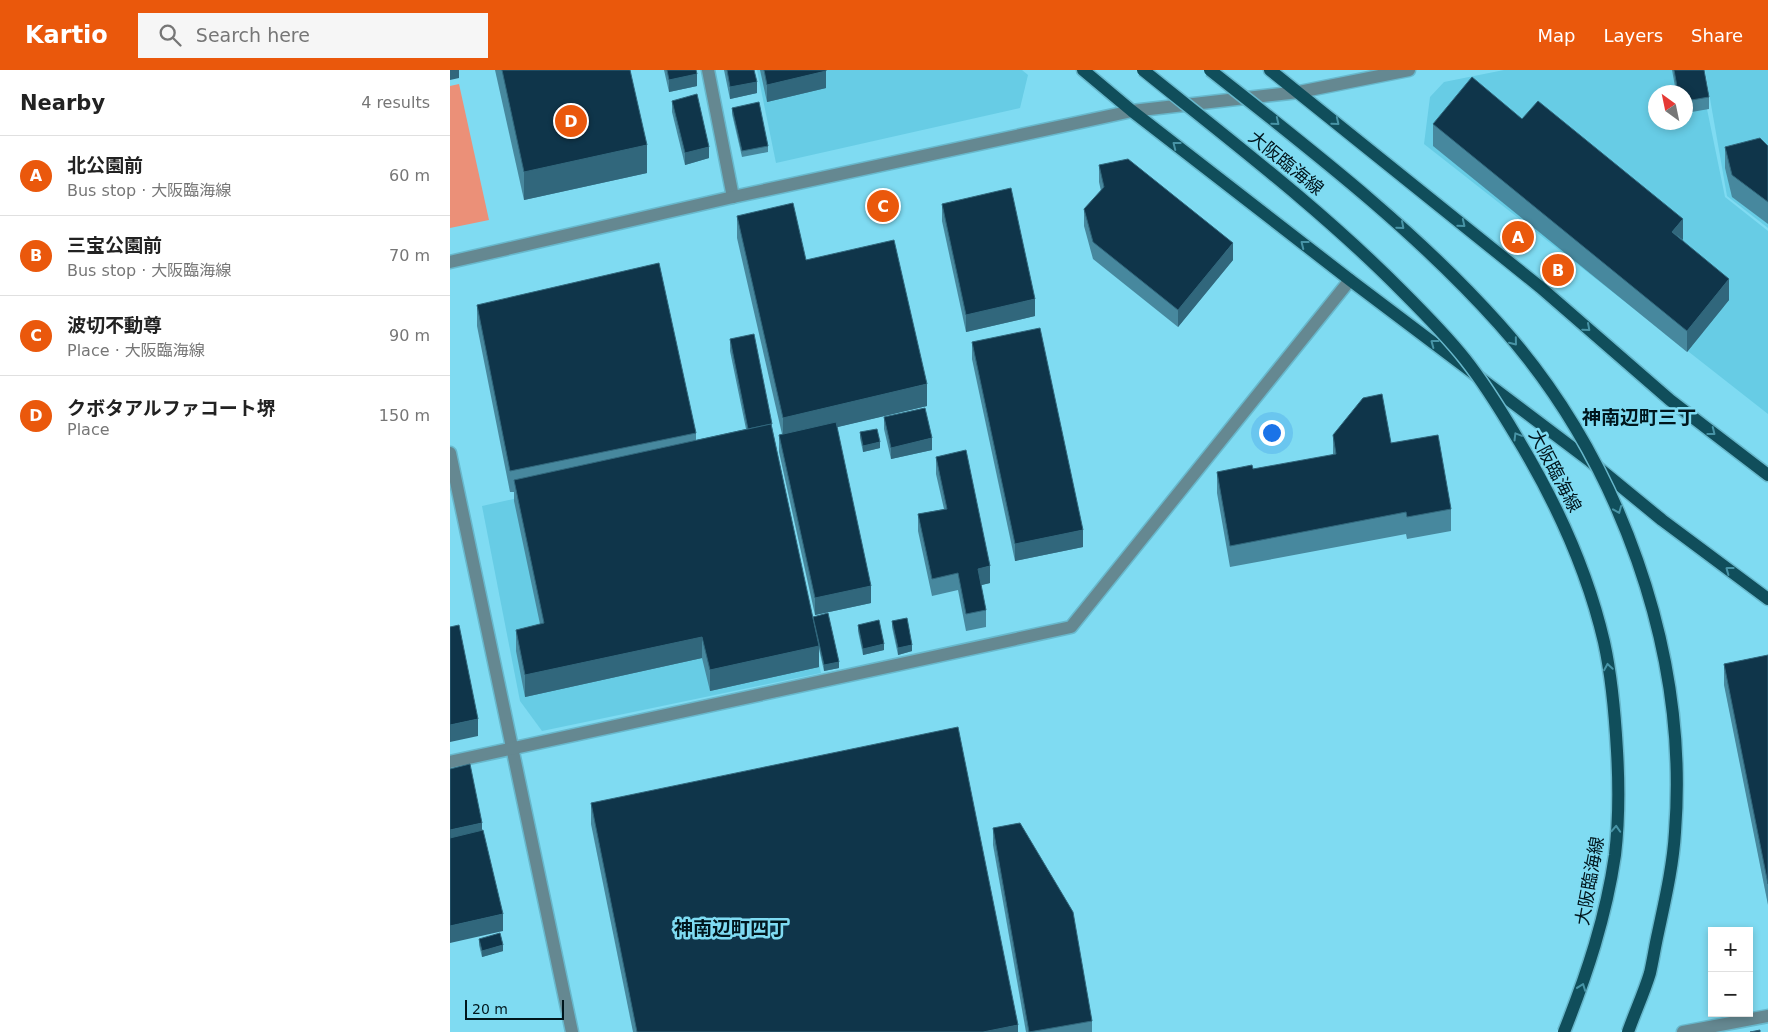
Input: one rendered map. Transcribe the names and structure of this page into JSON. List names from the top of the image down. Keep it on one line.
{"streets":{"main road":["大阪臨海線"]},"districts":["神南辺町三丁","神南辺町四丁"],"scale_bar":"20 m","north":"top left","page":{"header":"Kartio","search":"Search here","nav":["Map","Layers","Share"],"heading":["Nearby","4 results"],"pins":["D","C","A","B"],"list":[{"mark":"A","name":"北公園前","note":"Bus stop · 大阪臨海線","value":"60 m"},{"mark":"B","name":"三宝公園前","note":"Bus stop · 大阪臨海線","value":"70 m"},{"mark":"C","name":"波切不動尊","note":"Place · 大阪臨海線","value":"90 m"},{"mark":"D","name":"クボタアルファコート堺","note":"Place","value":"150 m"}],"map_buttons":["+","−"],"scale":"20 m"}}
